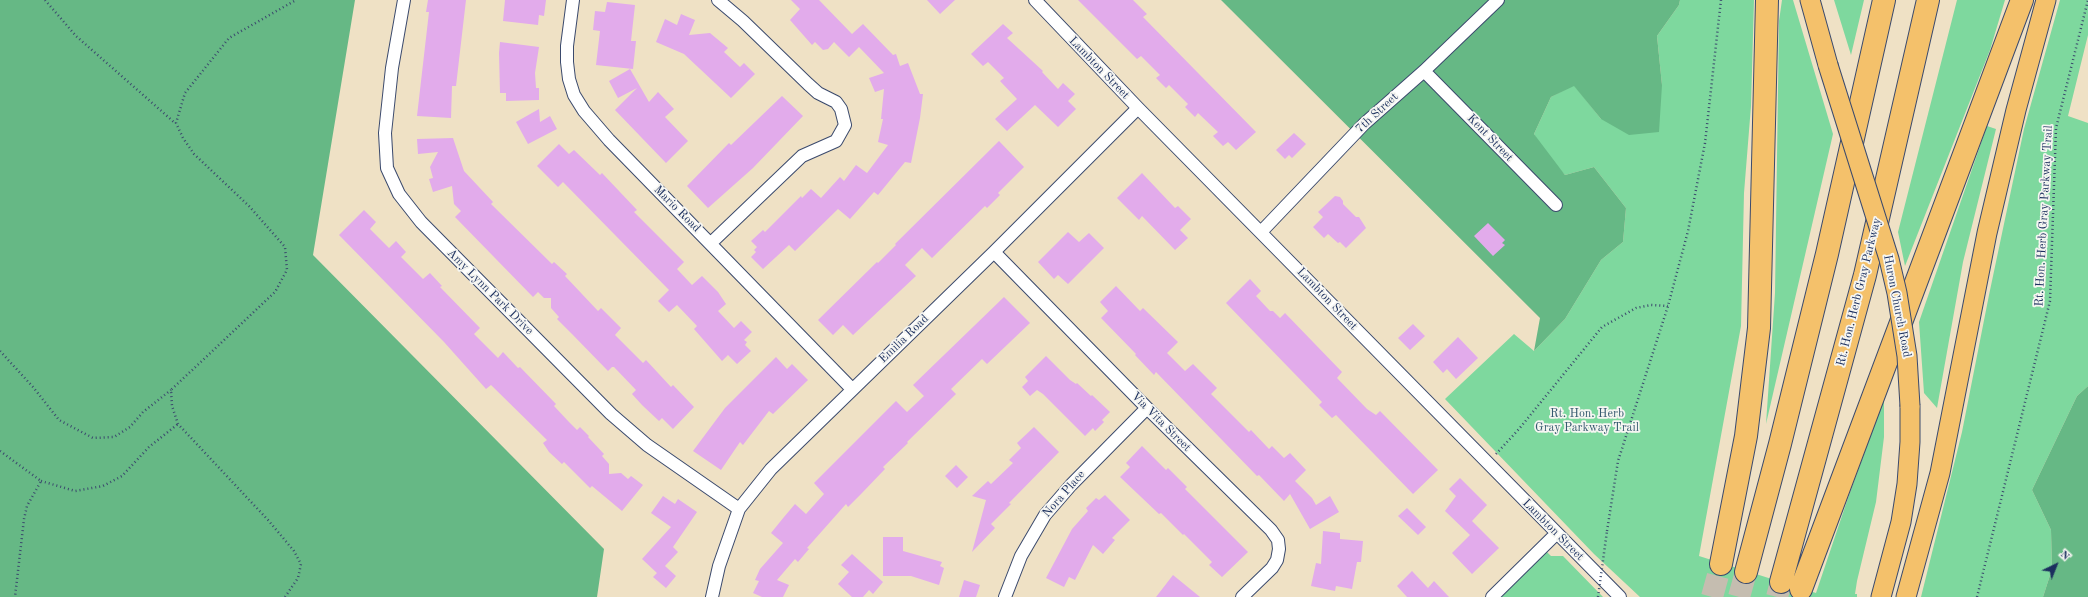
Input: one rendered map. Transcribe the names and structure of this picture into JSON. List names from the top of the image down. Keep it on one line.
{"streets":{"highway":["Rt. Hon. Herb Gray Parkway"],"main road":["Huron Church Road"],"street":["Lambton Street","7th Street","Kent Street","Mario Road","Amy Lynn Park Drive","Emilia Road","Via Vita Street","Nora Place"],"path":["Rt. Hon. Herb Gray Parkway Trail"]},"crossings":[["Lambton Street","7th Street"],["Lambton Street","Emilia Road"],["7th Street","Kent Street"],["Mario Road","Emilia Road"],["Amy Lynn Park Drive","Emilia Road"],["Emilia Road","Via Vita Street"],["Via Vita Street","Nora Place"]],"parks":["Rt. Hon. Herb Gray Parkway Trail"],"north":"top right"}
